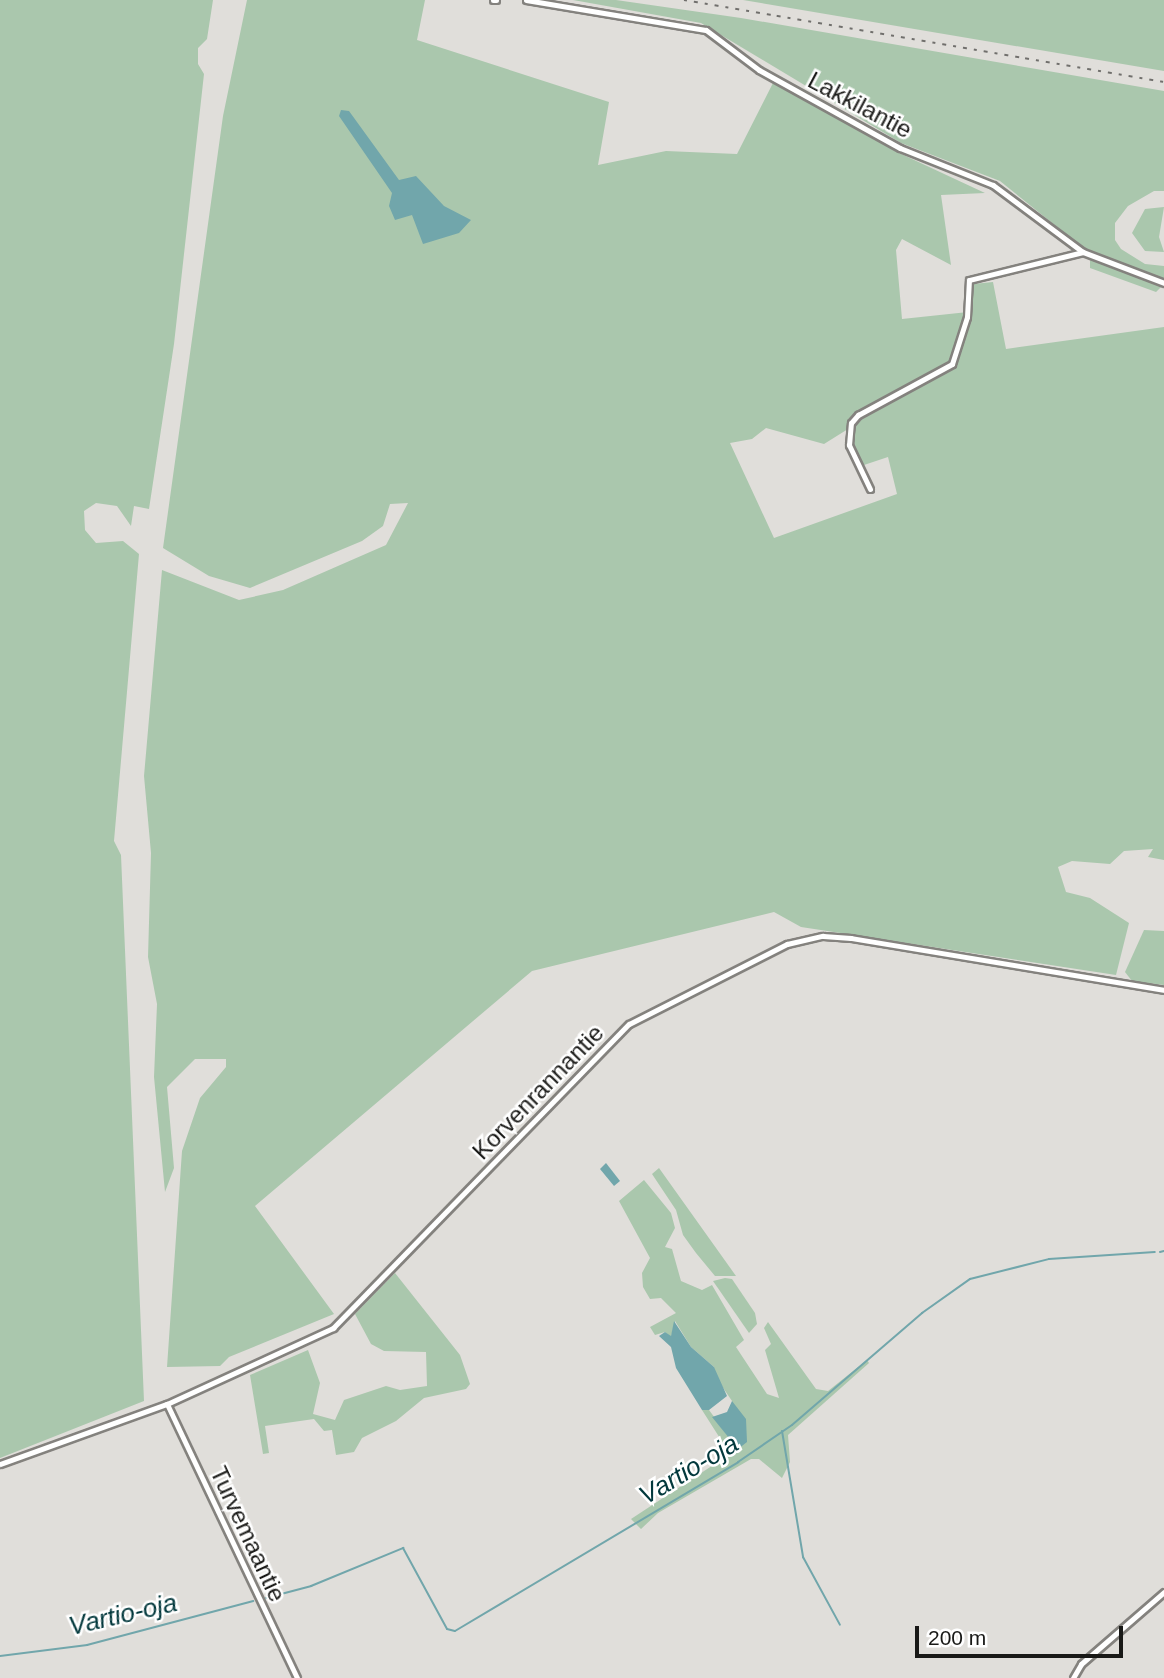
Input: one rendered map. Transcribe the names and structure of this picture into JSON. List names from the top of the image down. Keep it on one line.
{"streets":{"street":["Lakkilantie","Korvenrannantie","Turvemaantie"]},"crossings":[["Korvenrannantie","Turvemaantie"]],"water":["Vartio-oja"],"scale_bar":"200 m"}
